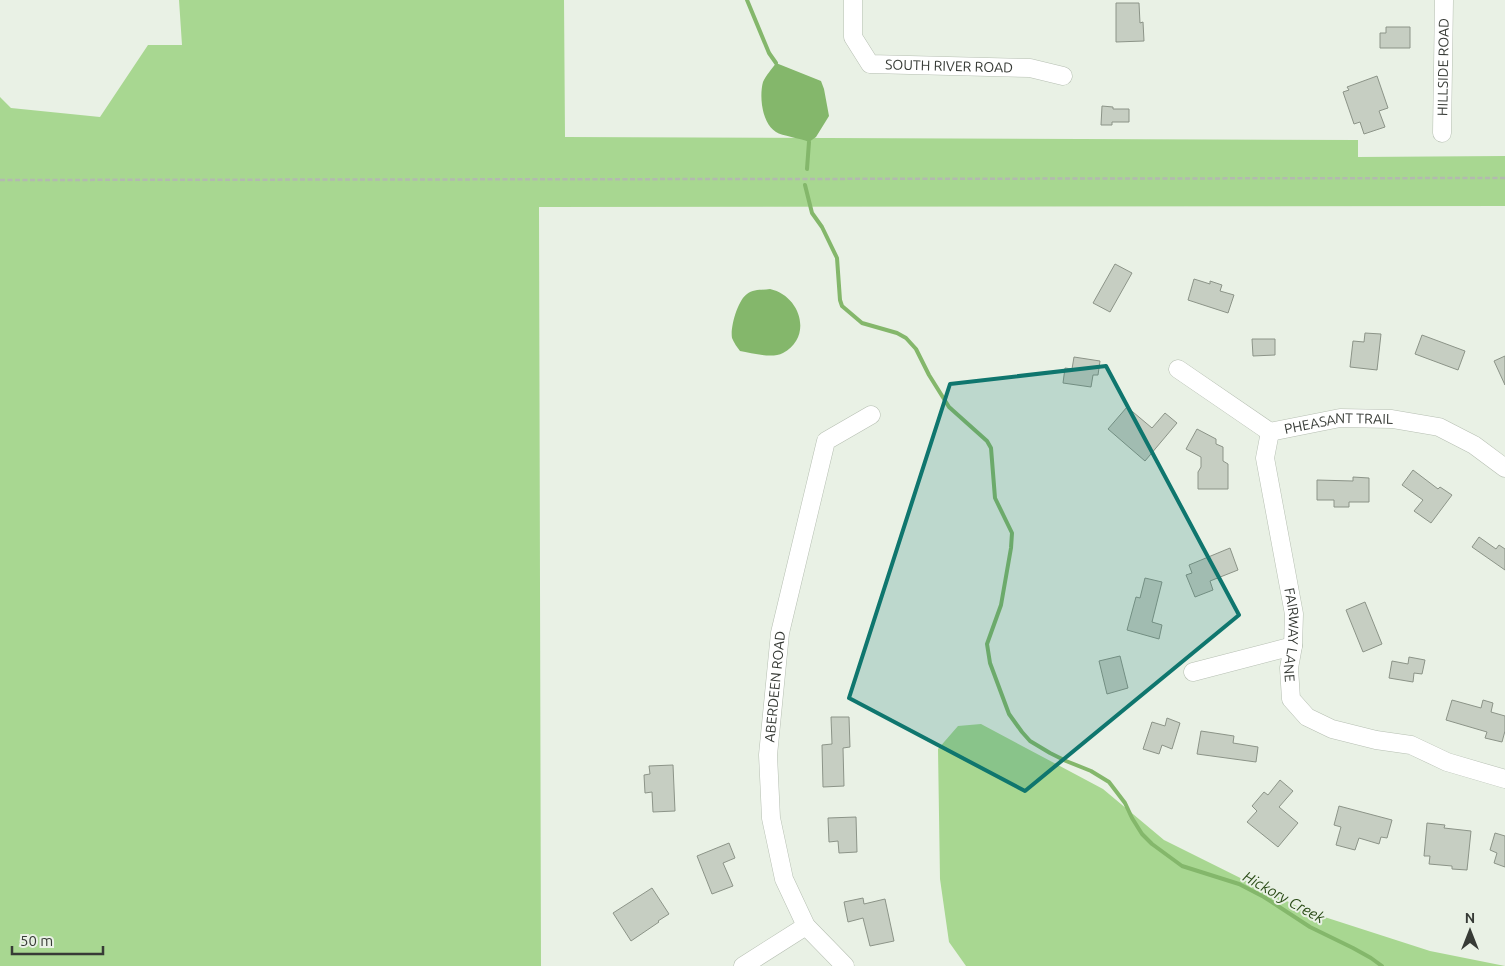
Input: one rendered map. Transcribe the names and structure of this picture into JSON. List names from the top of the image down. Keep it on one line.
{"streets":{"street":["SOUTH RIVER ROAD","HILLSIDE ROAD","PHEASANT TRAIL","FAIRWAY LANE","ABERDEEN ROAD"]},"crossings":[["PHEASANT TRAIL","FAIRWAY LANE"]],"water":["Hickory Creek"],"scale_bar":"50 m","north":"top"}
